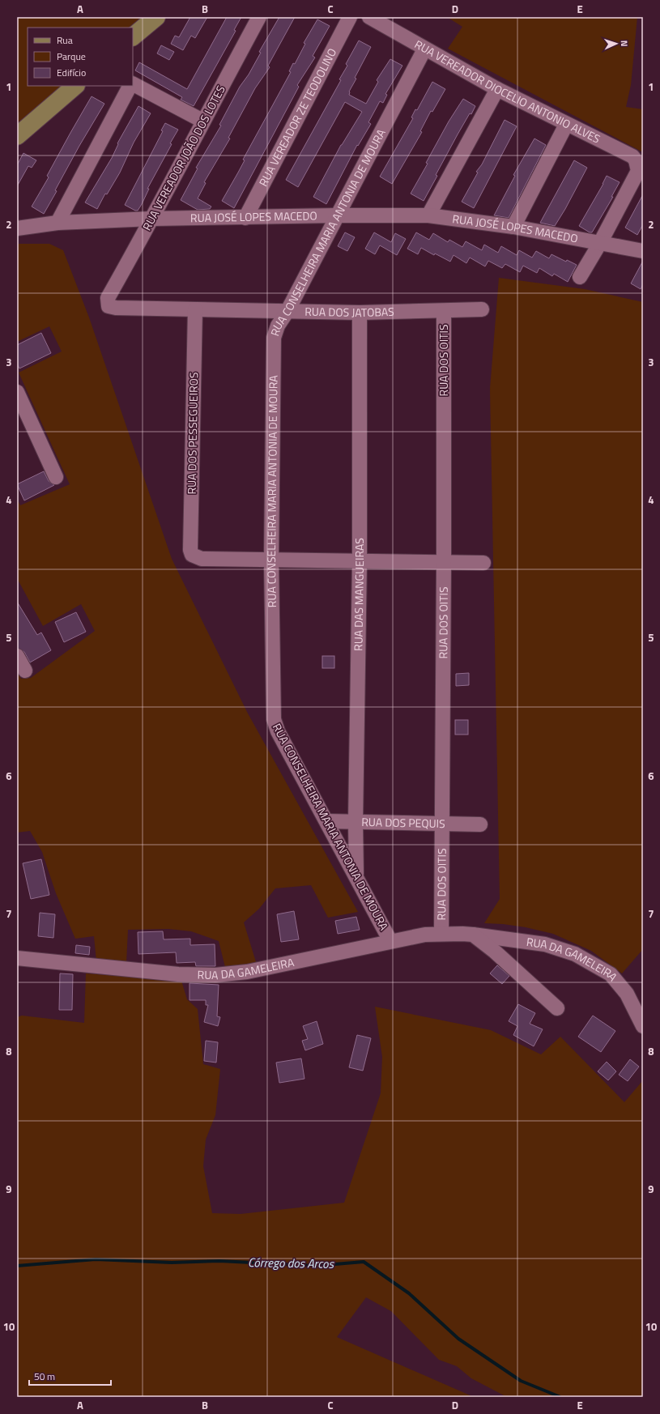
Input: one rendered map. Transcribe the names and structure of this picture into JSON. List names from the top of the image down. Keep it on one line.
{"streets":{"street":["RUA VEREADOR DIOCELIO ANTONIO ALVES","RUA VEREADOR ZE TEODOLINO","RUA VEREADOR JOÃO DOS LOTES","RUA JOSÉ LOPES MACEDO","RUA CONSELHEIRA MARIA ANTONIA DE MOURA","RUA DOS JATOBAS","RUA DOS OITIS","RUA DOS PESSEGUEIROS","RUA DAS MANGUEIRAS","RUA DOS PEQUIS","RUA DA GAMELEIRA"]},"crossings":[["RUA VEREADOR DIOCELIO ANTONIO ALVES","RUA JOSÉ LOPES MACEDO"],["RUA VEREADOR DIOCELIO ANTONIO ALVES","RUA CONSELHEIRA MARIA ANTONIA DE MOURA"],["RUA VEREADOR ZE TEODOLINO","RUA JOSÉ LOPES MACEDO"],["RUA VEREADOR JOÃO DOS LOTES","RUA JOSÉ LOPES MACEDO"],["RUA VEREADOR JOÃO DOS LOTES","RUA DOS JATOBAS"],["RUA JOSÉ LOPES MACEDO","RUA CONSELHEIRA MARIA ANTONIA DE MOURA"],["RUA CONSELHEIRA MARIA ANTONIA DE MOURA","RUA DOS JATOBAS"],["RUA CONSELHEIRA MARIA ANTONIA DE MOURA","RUA DOS PESSEGUEIROS"],["RUA CONSELHEIRA MARIA ANTONIA DE MOURA","RUA DAS MANGUEIRAS"],["RUA CONSELHEIRA MARIA ANTONIA DE MOURA","RUA DOS PEQUIS"],["RUA CONSELHEIRA MARIA ANTONIA DE MOURA","RUA DA GAMELEIRA"],["RUA DOS JATOBAS","RUA DOS OITIS"],["RUA DOS JATOBAS","RUA DOS PESSEGUEIROS"],["RUA DOS JATOBAS","RUA DAS MANGUEIRAS"],["RUA DOS OITIS","RUA DOS PEQUIS"],["RUA DOS OITIS","RUA DA GAMELEIRA"],["RUA DAS MANGUEIRAS","RUA DOS PEQUIS"]],"water":["Córrego dos Arcos"],"legend":["Rua","Parque","Edifício"],"scale_bar":"50 m","north":"right","grid":{"columns":["A","B","C","D","E"],"rows":["1","2","3","4","5","6","7","8","9","10"]}}
